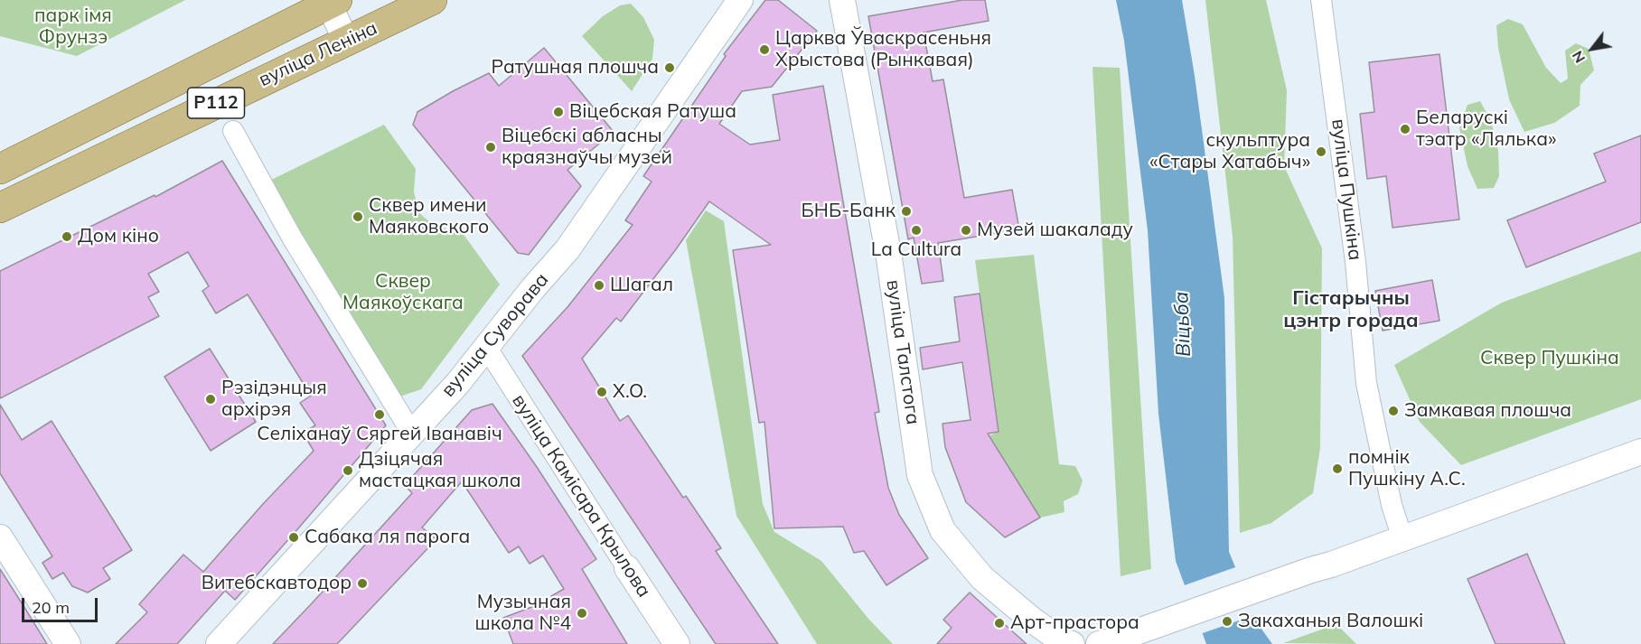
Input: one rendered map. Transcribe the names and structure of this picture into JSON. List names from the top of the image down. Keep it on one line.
{"streets":{"main road":["вуліца Леніна","Р112"],"street":["вуліца Пушкіна","вуліца Суворава","вуліца Талстога","вуліца Камісара Крылова"]},"crossings":[["вуліца Суворава","вуліца Камісара Крылова"]],"districts":["Гістарычны цэнтр горада"],"water":["Віцьба"],"parks":["парк імя Фрунзэ","Сквер Маякоўскага","Сквер Пушкіна"],"places":["Царква Ўваскрасеньня Хрыстова (Рынкавая)","Ратушная плошча","Віцебская Ратуша","Беларускі тэатр «Лялька»","Віцебскі абласны краязнаўчы музей","скульптура «Стары Хатабыч»","БНБ-Банк","Сквер имени Маяковского","La Cultura","Музей шакаладу","Дом кіно","Шагал","X.O.","Рэзідэнцыя архірэя","Замкавая плошча","Селіханаў Сяргей Іванавіч","помнік Пушкіну А.С.","Дзіцячая мастацкая школа","Сабака ля парога","Витебскавтодор","Музычная школа №4","Закаханыя Валошкі","Арт-прастора"],"scale_bar":"20 m","north":"bottom left"}
